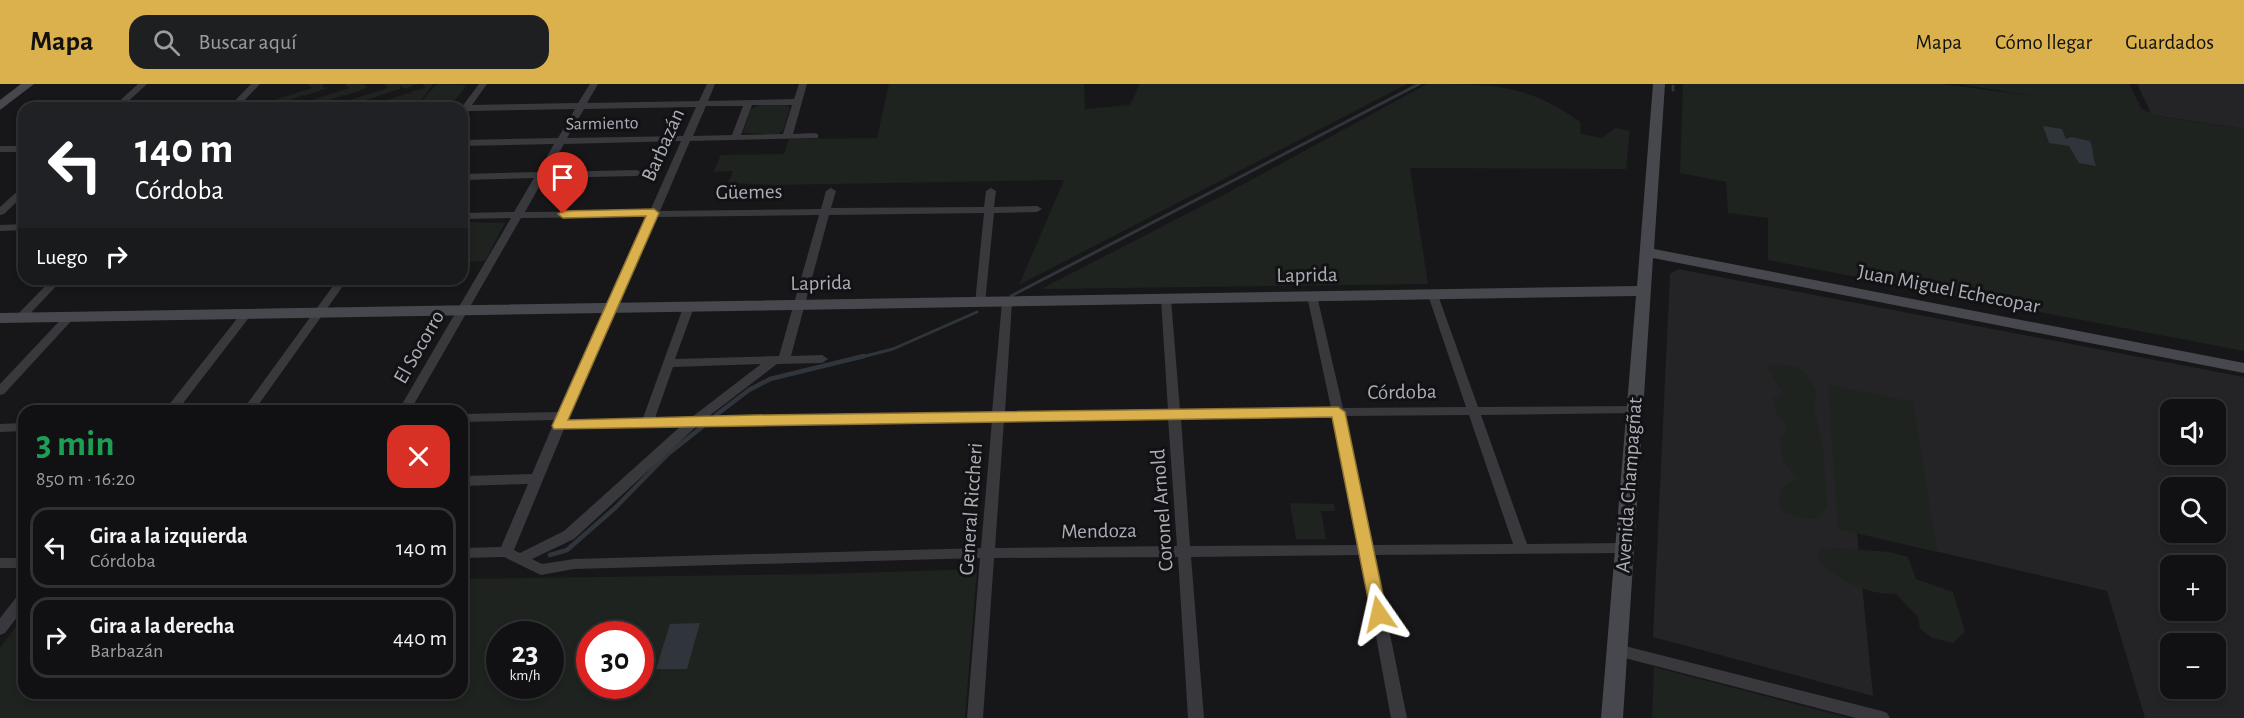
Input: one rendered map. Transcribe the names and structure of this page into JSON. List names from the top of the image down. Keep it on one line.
{"streets":{"street":["Sarmiento","Barbazán","Güemes","Laprida","Juan Miguel Echecopar","El Socorro","Córdoba","Avenida Champagñat","General Riccheri","Coronel Arnold","Mendoza"]},"crossings":[["Sarmiento","Barbazán"],["Sarmiento","El Socorro"],["Barbazán","Güemes"],["Barbazán","Laprida"],["Barbazán","Córdoba"],["Barbazán","Mendoza"],["Güemes","El Socorro"],["Laprida","El Socorro"],["Laprida","Avenida Champagñat"],["Laprida","General Riccheri"],["Laprida","Coronel Arnold"],["Juan Miguel Echecopar","Avenida Champagñat"],["Córdoba","Avenida Champagñat"],["Córdoba","General Riccheri"],["Córdoba","Coronel Arnold"],["Avenida Champagñat","Mendoza"],["General Riccheri","Mendoza"],["Coronel Arnold","Mendoza"]],"page":{"header":"Mapa","search":"Buscar aquí","nav":["Mapa","Cómo llegar","Guardados"],"turn":["140 m","Córdoba"],"then":"Luego","map_buttons":["+","−"],"heading":["3 min","850 m · 16:20"],"list":[{"name":"Gira a la izquierda","note":"Córdoba","value":"140 m"},{"name":"Gira a la derecha","note":"Barbazán","value":"440 m"}],"speed":"23 km/h","limit":"30"}}
